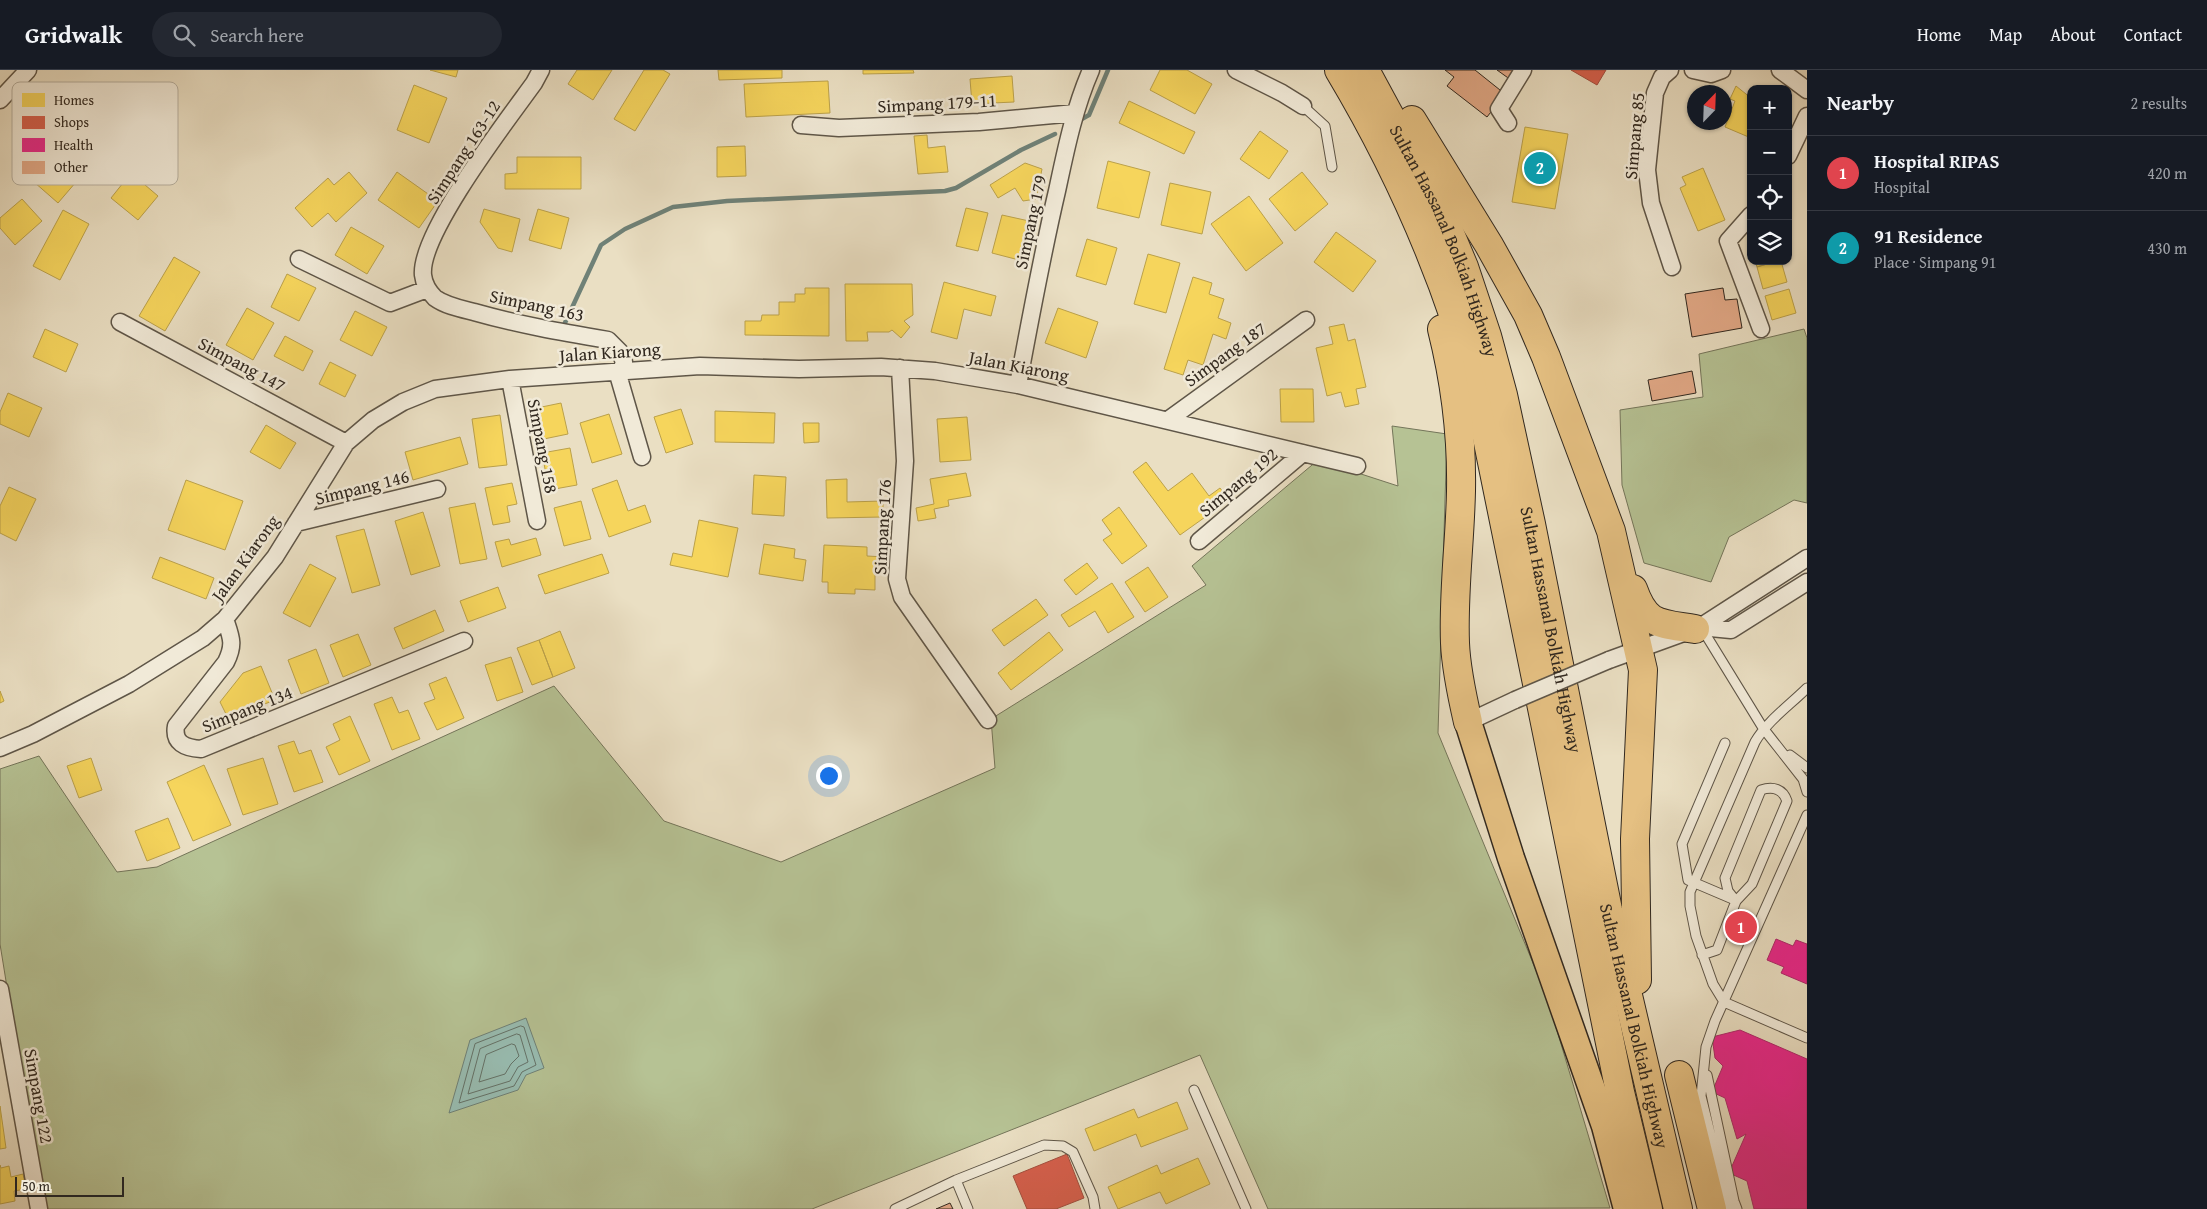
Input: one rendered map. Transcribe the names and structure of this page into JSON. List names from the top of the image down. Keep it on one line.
{"streets":{"highway":["Sultan Hassanal Bolkiah Highway"],"street":["Simpang 179-11","Simpang 85","Simpang 163-12","Simpang 179","Simpang 163","Jalan Kiarong","Simpang 187","Simpang 147","Simpang 158","Simpang 192","Simpang 146","Simpang 176","Simpang 134","Simpang 122"]},"crossings":[["Simpang 179-11","Simpang 179"],["Simpang 163-12","Simpang 163"],["Simpang 179","Jalan Kiarong"],["Simpang 163","Jalan Kiarong"],["Jalan Kiarong","Simpang 187"],["Jalan Kiarong","Simpang 147"],["Jalan Kiarong","Simpang 158"],["Jalan Kiarong","Simpang 192"],["Jalan Kiarong","Simpang 146"],["Jalan Kiarong","Simpang 176"],["Jalan Kiarong","Simpang 134"]],"legend":["Homes","Shops","Health","Other"],"scale_bar":"50 m","north":"top right","page":{"header":"Gridwalk","search":"Search here","nav":["Home","Map","About","Contact"],"heading":["Nearby","2 results"],"map_buttons":["+","−"],"list":[{"mark":"1","name":"Hospital RIPAS","note":"Hospital","value":"420 m"},{"mark":"2","name":"91 Residence","note":"Place · Simpang 91","value":"430 m"}],"pins":["2","1"],"scale":"50 m"}}
